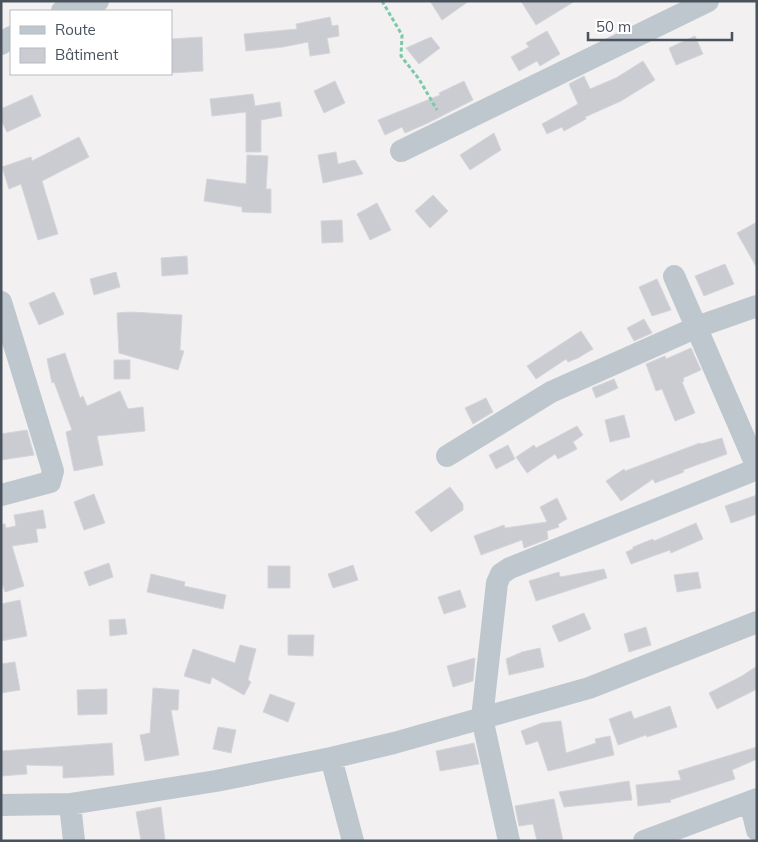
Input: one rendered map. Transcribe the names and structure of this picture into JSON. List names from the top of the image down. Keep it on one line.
{"legend":["Route","Bâtiment"],"scale_bar":"50 m"}
